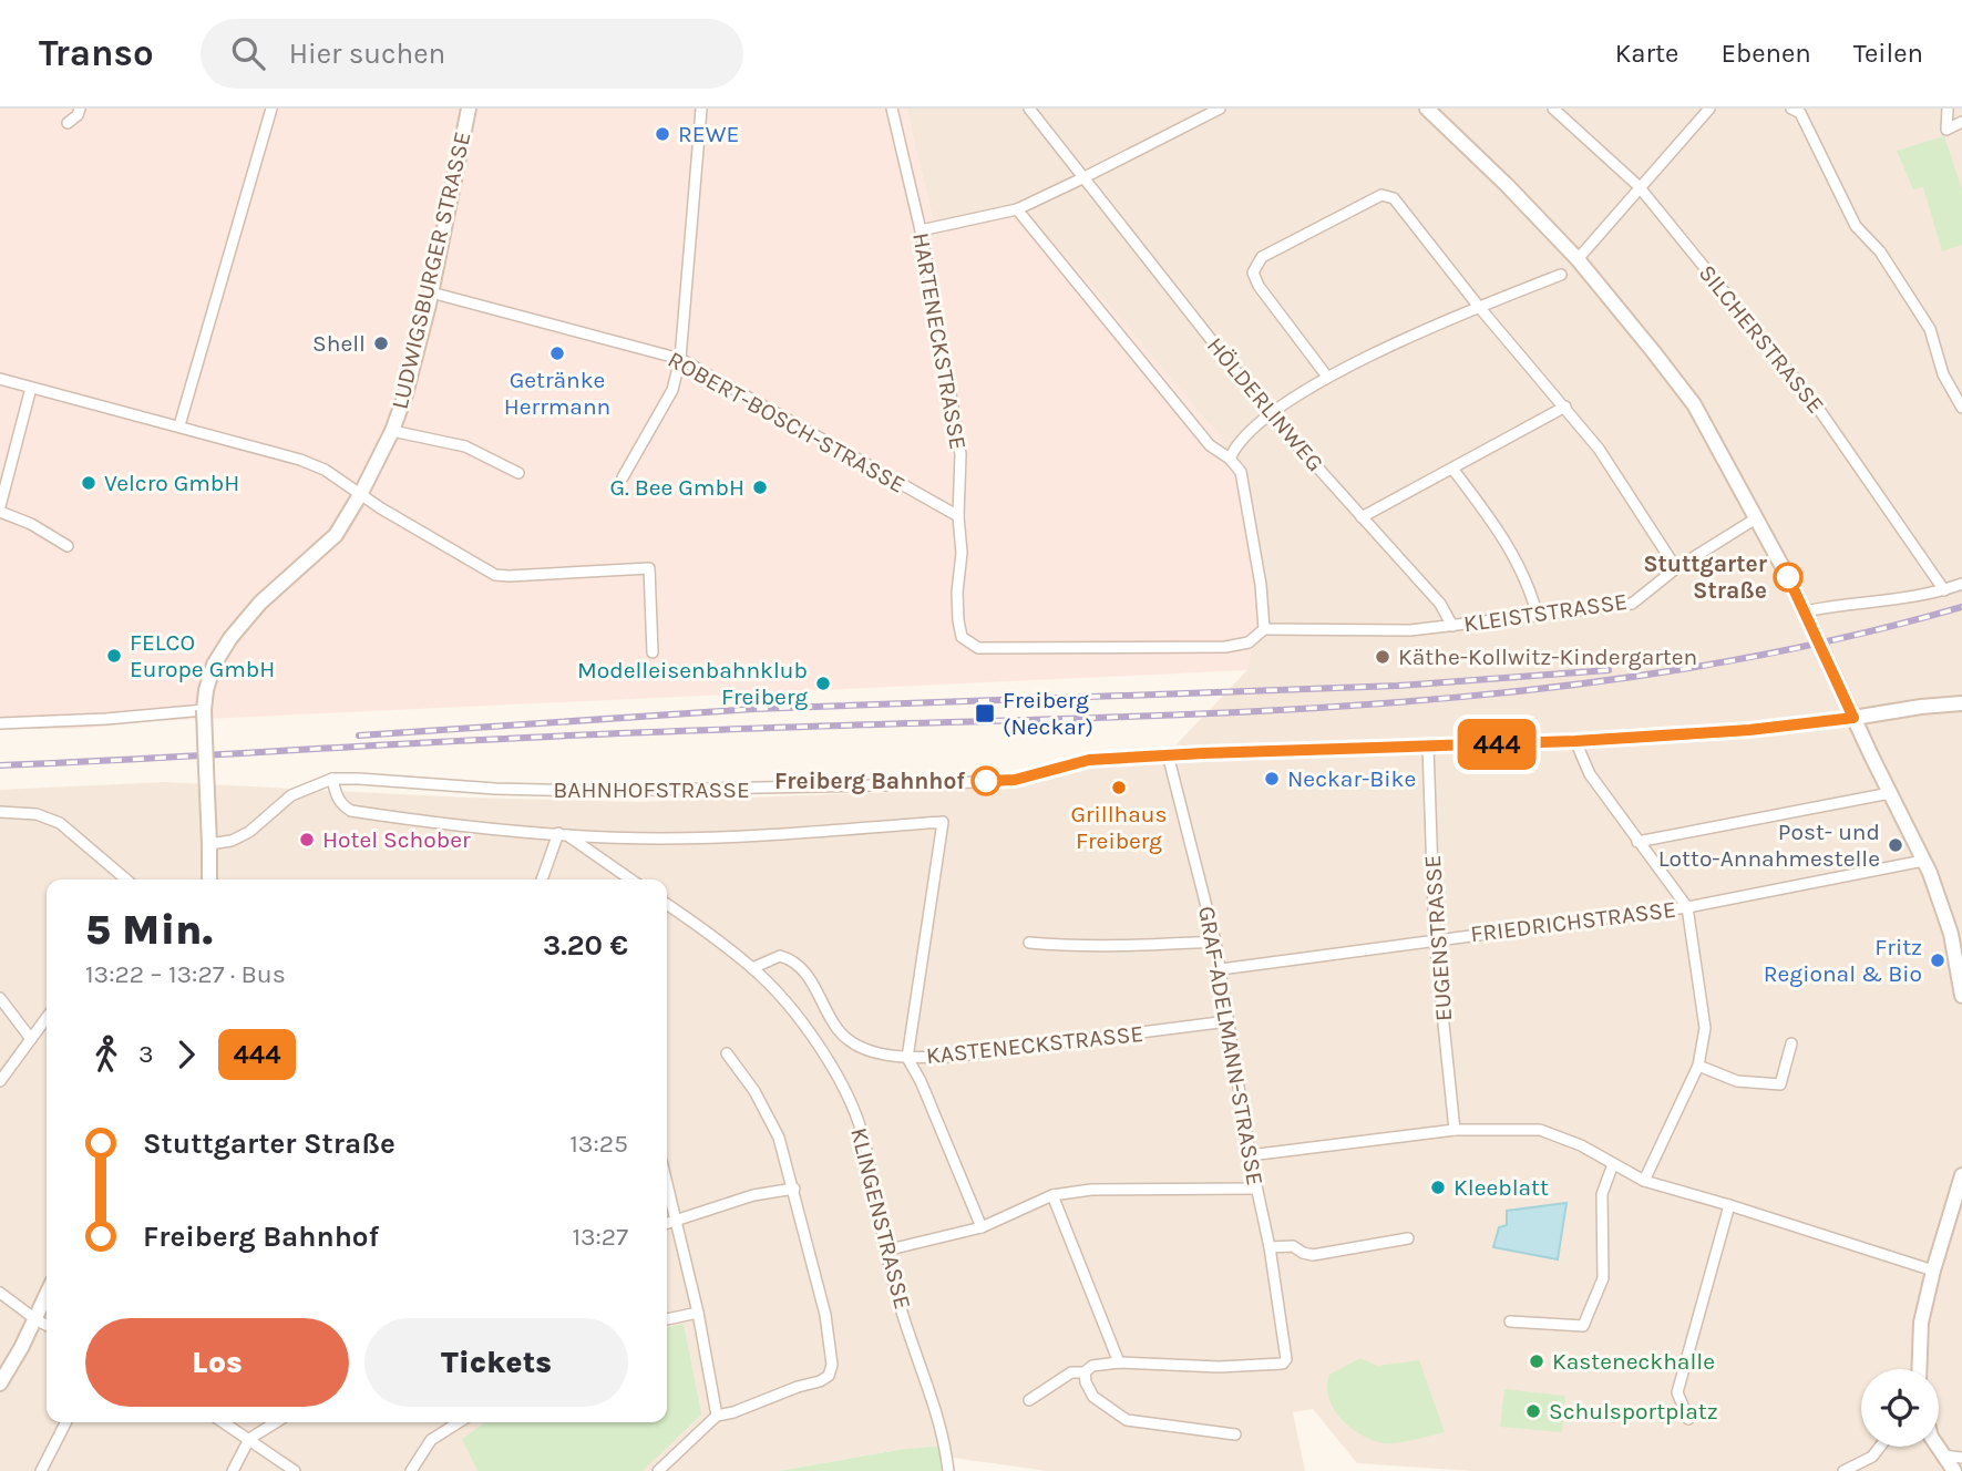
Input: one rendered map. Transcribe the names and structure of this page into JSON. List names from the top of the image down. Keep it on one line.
{"streets":{"street":["LUDWIGSBURGER STRASSE","SILCHERSTRASSE","HARTENECKSTRASSE","HÖLDERLINWEG","ROBERT-BOSCH-STRASSE","KLEISTSTRASSE","BAHNHOFSTRASSE","FRIEDRICHSTRASSE","EUGENSTRASSE","KASTENECKSTRASSE","GRAF-ADELMANN-STRASSE","KLINGENSTRASSE"]},"crossings":[["LUDWIGSBURGER STRASSE","ROBERT-BOSCH-STRASSE"],["LUDWIGSBURGER STRASSE","BAHNHOFSTRASSE"],["HARTENECKSTRASSE","ROBERT-BOSCH-STRASSE"],["HARTENECKSTRASSE","KLEISTSTRASSE"],["HÖLDERLINWEG","KLEISTSTRASSE"],["BAHNHOFSTRASSE","EUGENSTRASSE"],["BAHNHOFSTRASSE","GRAF-ADELMANN-STRASSE"],["FRIEDRICHSTRASSE","EUGENSTRASSE"],["FRIEDRICHSTRASSE","GRAF-ADELMANN-STRASSE"],["KASTENECKSTRASSE","GRAF-ADELMANN-STRASSE"],["KASTENECKSTRASSE","KLINGENSTRASSE"]],"places":{"other":["REWE","Shell","Getränke Herrmann","Velcro GmbH","G. Bee GmbH","Stuttgarter Straße","FELCO Europe GmbH","Käthe-Kollwitz-Kindergarten","Modelleisenbahnklub Freiberg","Neckar-Bike","Freiberg Bahnhof","Grillhaus Freiberg","Hotel Schober","Post- und Lotto-Annahmestelle","Fritz Regional & Bio","Kleeblatt","Kasteneckhalle","Schulsportplatz"],"transit":["Freiberg (Neckar)"]},"lines":["bus line 444"],"page":{"header":"Transo","search":"Hier suchen","nav":["Karte","Ebenen","Teilen"],"on_map":"444","heading":["5 Min.","13:22 – 13:27 · Bus","3.20 €"],"legs":["3","444"],"list":[{"name":"Stuttgarter Straße","value":"13:25"},{"name":"Freiberg Bahnhof","value":"13:27"}],"buttons":["Los","Tickets"]}}
